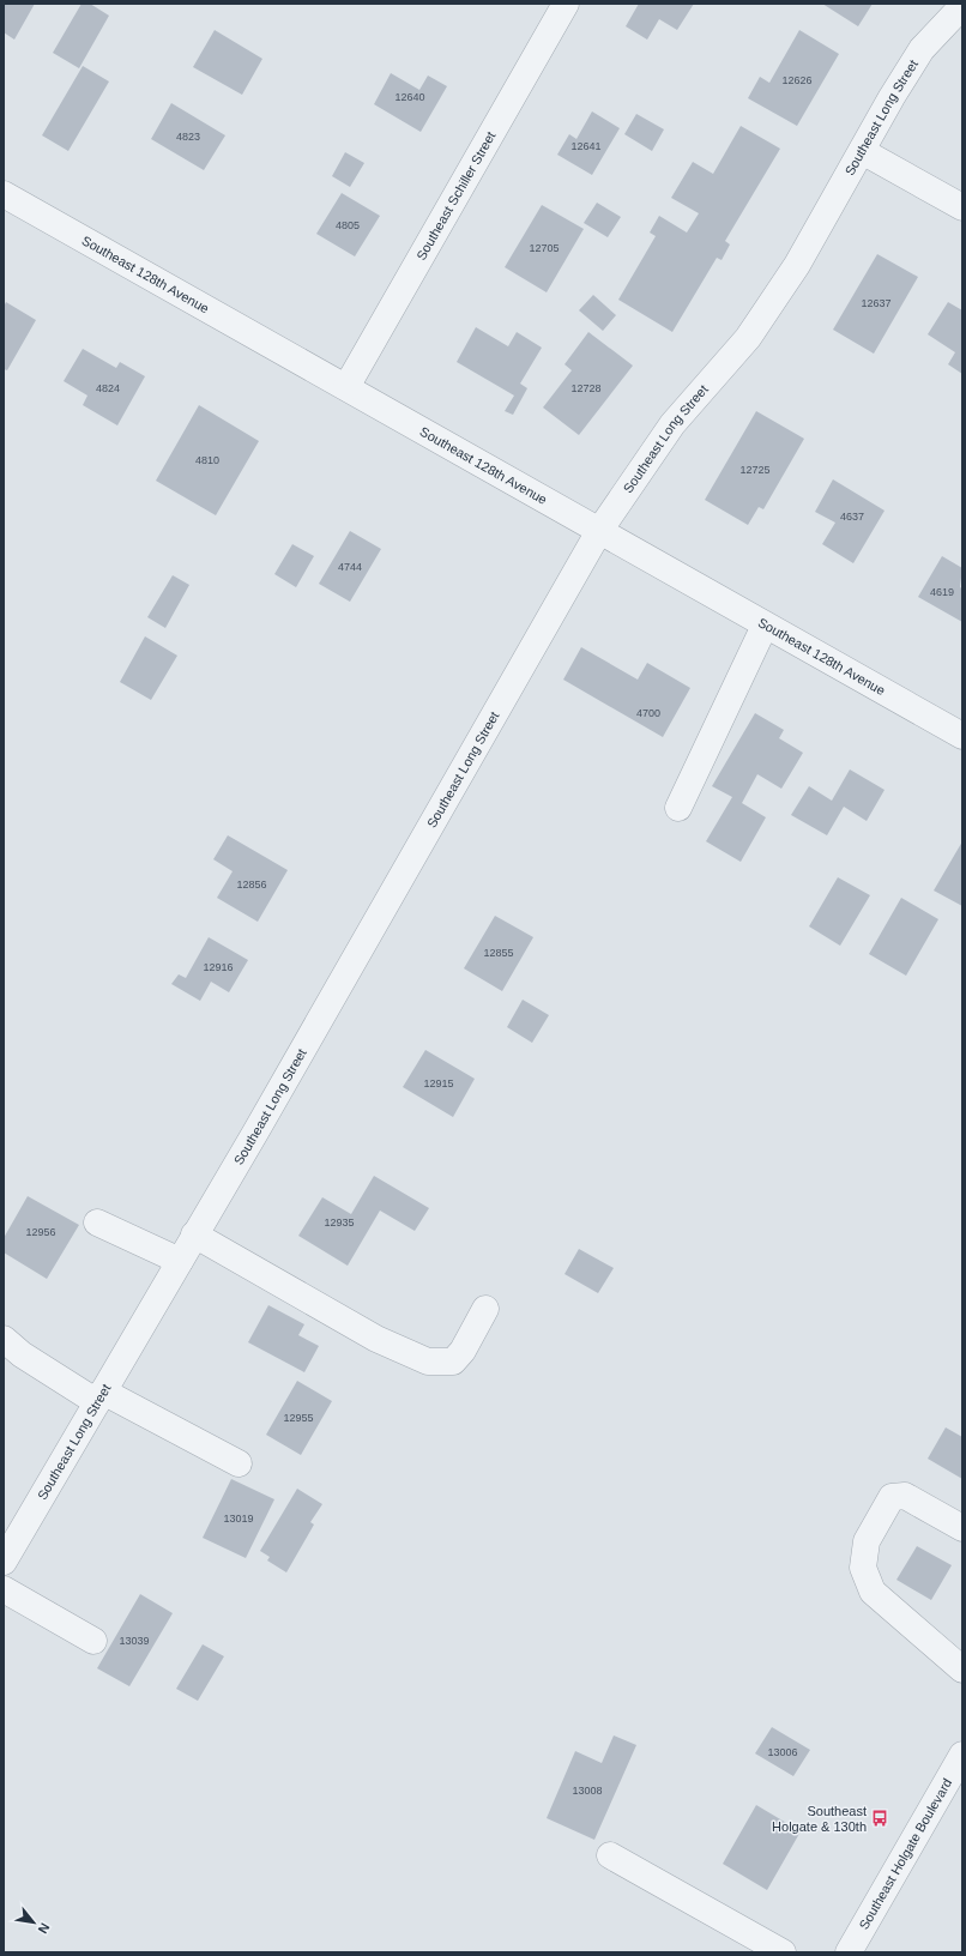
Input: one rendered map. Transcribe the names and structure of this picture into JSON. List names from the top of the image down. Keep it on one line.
{"streets":{"street":["Southeast Long Street","Southeast Schiller Street","Southeast 128th Avenue","Southeast Holgate Boulevard"]},"crossings":[["Southeast Long Street","Southeast 128th Avenue"],["Southeast Schiller Street","Southeast 128th Avenue"]],"places":{"bus stop":["Southeast Holgate & 130th"]},"house_numbers":["12626","12640","4823","12641","4805","12705","12637","4824","12728","4810","12725","4637","4744","4619","4700","12856","12855","12916","12915","12935","12956","12955","13019","13039","13006","13008"],"north":"bottom right"}
